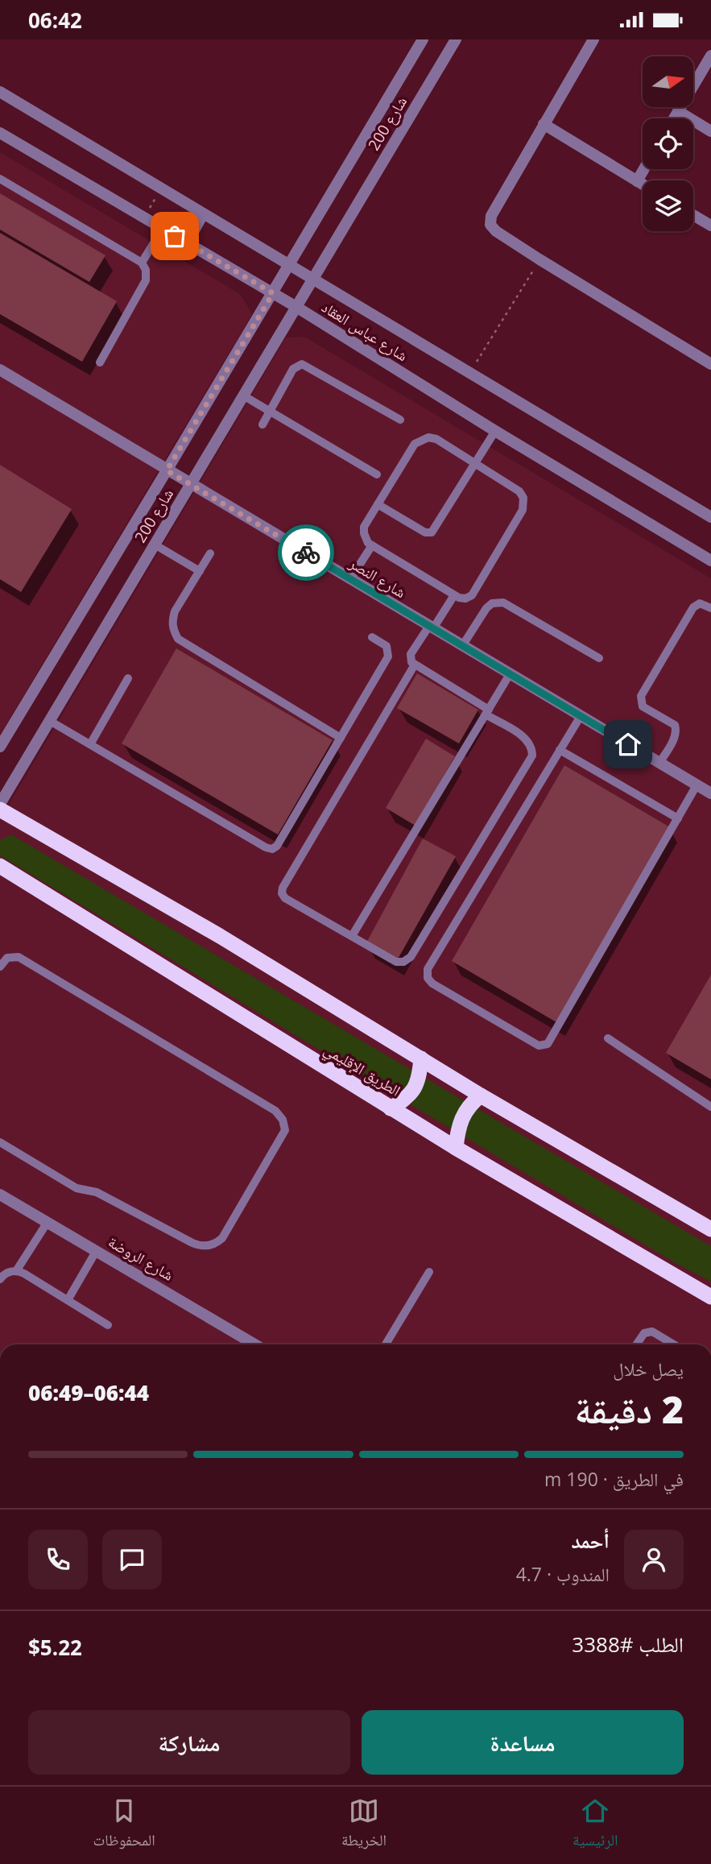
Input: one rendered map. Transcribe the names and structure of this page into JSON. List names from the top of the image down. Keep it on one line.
{"streets":{"highway":["الطريق الإقليمي"],"street":["شارع 200","شارع عباس العقاد","شارع النصر","شارع الروضة"]},"crossings":[["شارع 200","شارع عباس العقاد"],["شارع 200","شارع النصر"]],"north":"right","page":{"status":"06:42","heading":["2 دقيقة","يصل خلال","06:44–06:49"],"panel":["أحمد","المندوب · 4.7","الطلب #3388","$5.22"],"bar":"في الطريق · 190 m","buttons":["مساعدة","مشاركة"],"tabs":["الرئيسية","الخريطة","المحفوظات"]}}
